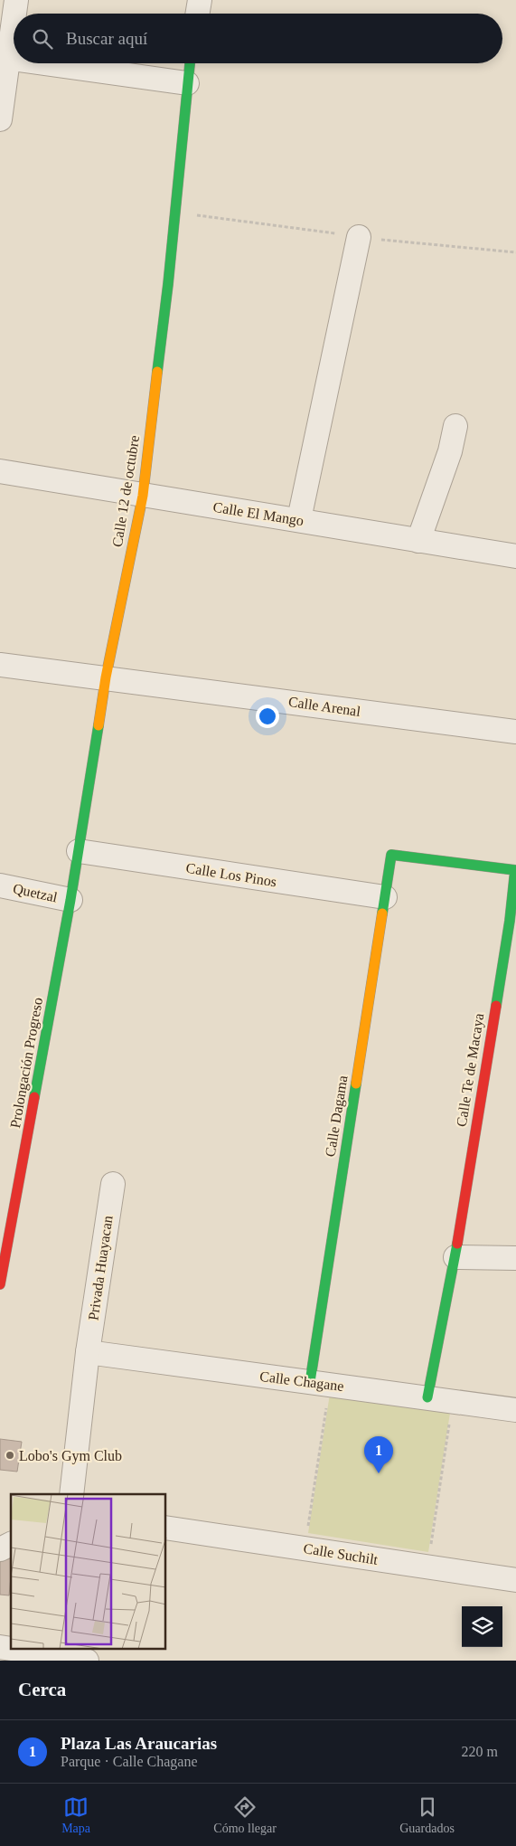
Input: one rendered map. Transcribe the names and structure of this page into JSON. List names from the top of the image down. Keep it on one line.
{"streets":{"street":["Calle 12 de octubre","Calle El Mango","Calle Arenal","Calle Los Pinos","Quetzal","Prolongación Progreso","Calle Te de Macaya","Calle Dagama","Privada Huayacan","Calle Chagane","Calle Suchilt"]},"crossings":[["Calle 12 de octubre","Calle El Mango"],["Calle 12 de octubre","Calle Arenal"],["Calle 12 de octubre","Calle Los Pinos"],["Calle 12 de octubre","Quetzal"],["Calle 12 de octubre","Prolongación Progreso"],["Calle Los Pinos","Calle Dagama"],["Quetzal","Prolongación Progreso"],["Calle Te de Macaya","Calle Dagama"],["Calle Te de Macaya","Calle Chagane"],["Calle Dagama","Calle Chagane"],["Privada Huayacan","Calle Chagane"]],"places":["Lobo's Gym Club"],"page":{"search":"Buscar aquí","pins":"1","heading":"Cerca","list":[{"mark":"1","name":"Plaza Las Araucarias","note":"Parque · Calle Chagane","value":"220 m"}],"nav":["Mapa","Cómo llegar","Guardados"]}}
